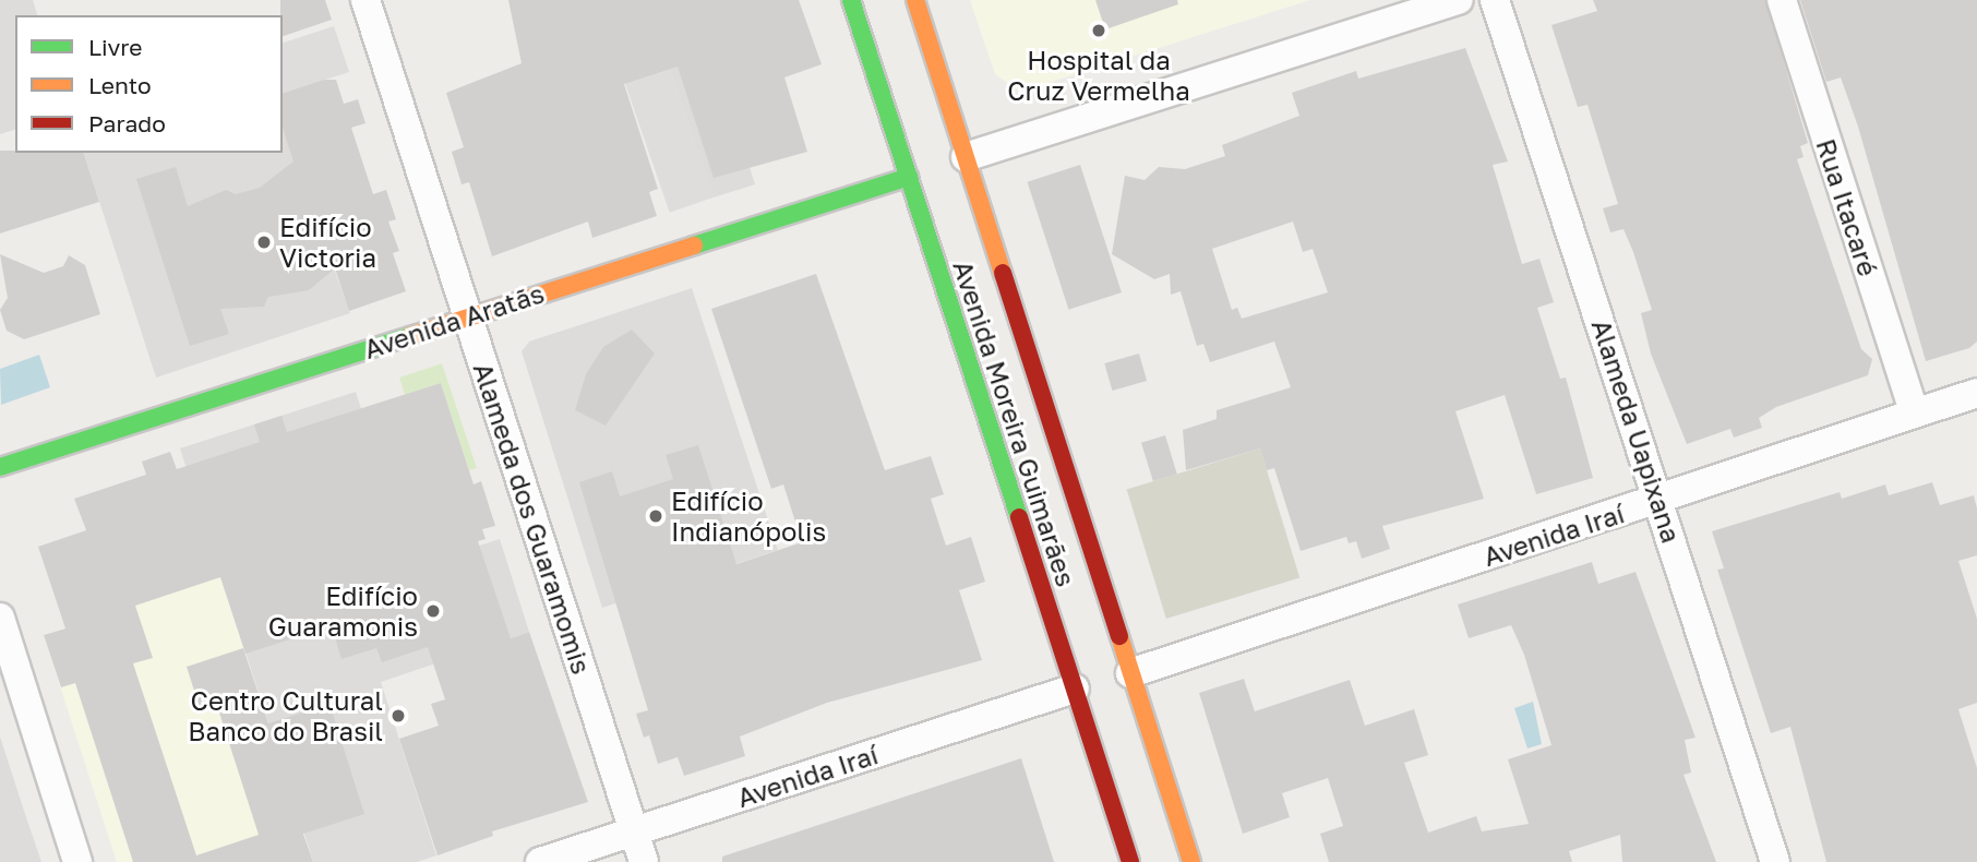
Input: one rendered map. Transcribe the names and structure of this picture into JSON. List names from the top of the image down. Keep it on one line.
{"streets":{"main road":["Avenida Aratãs","Avenida Moreira Guimarães"],"street":["Rua Itacaré","Alameda Uapixana","Alameda dos Guaramomis","Avenida Iraí"]},"crossings":[["Rua Itacaré","Avenida Iraí"],["Avenida Aratãs","Avenida Moreira Guimarães"],["Avenida Aratãs","Alameda dos Guaramomis"],["Avenida Moreira Guimarães","Avenida Iraí"],["Alameda Uapixana","Avenida Iraí"],["Alameda dos Guaramomis","Avenida Iraí"]],"places":["Hospital da Cruz Vermelha","Edifício Victoria","Edifício Indianópolis","Edifício Guaramonis","Centro Cultural Banco do Brasil"],"legend":["Livre","Lento","Parado"]}
